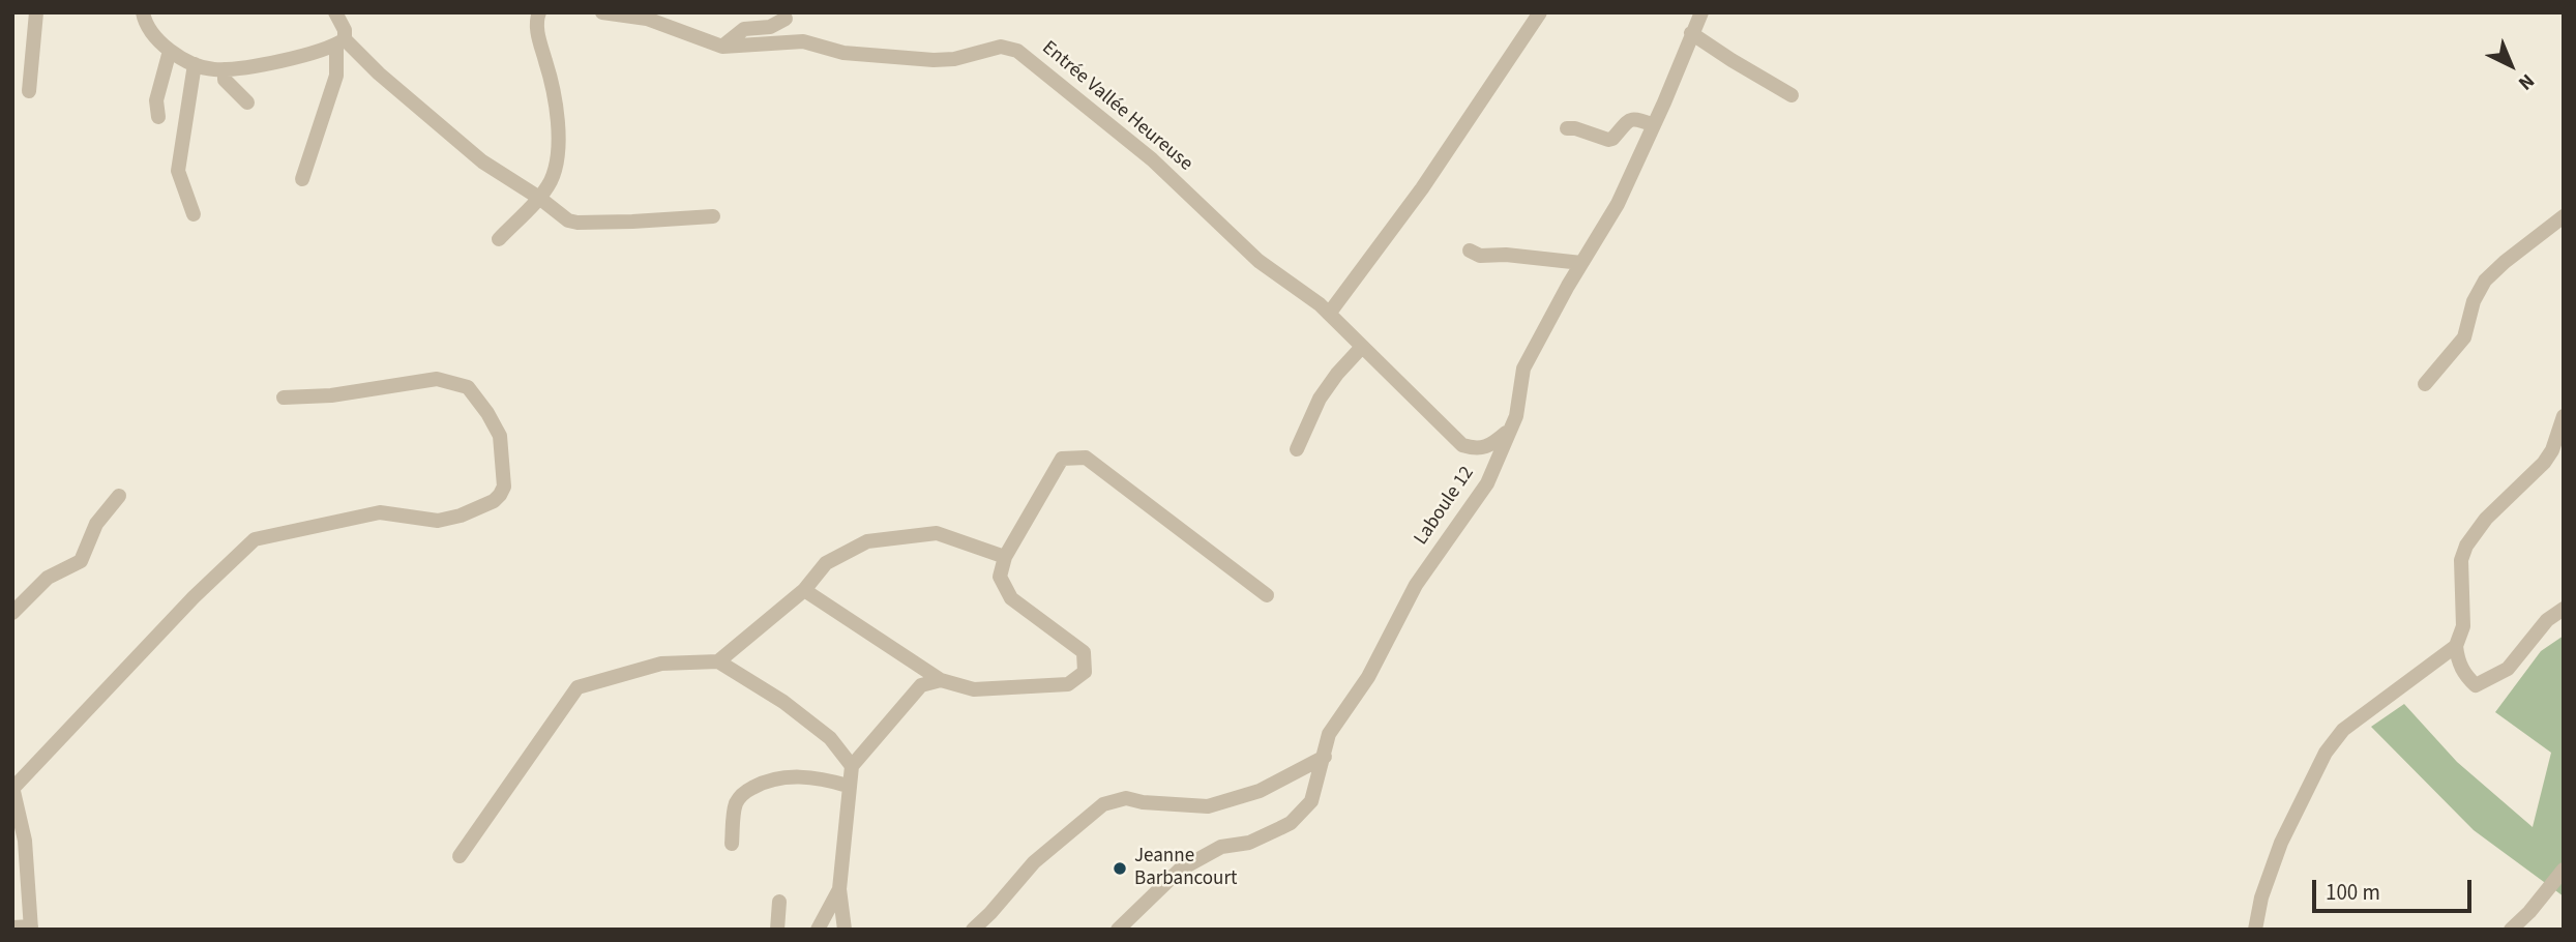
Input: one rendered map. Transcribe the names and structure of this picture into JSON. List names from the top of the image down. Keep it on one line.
{"streets":{"street":["Entrée Vallée Heureuse","Laboule 12"]},"crossings":[["Entrée Vallée Heureuse","Laboule 12"]],"places":["Jeanne Barbancourt"],"scale_bar":"100 m","north":"bottom right"}
